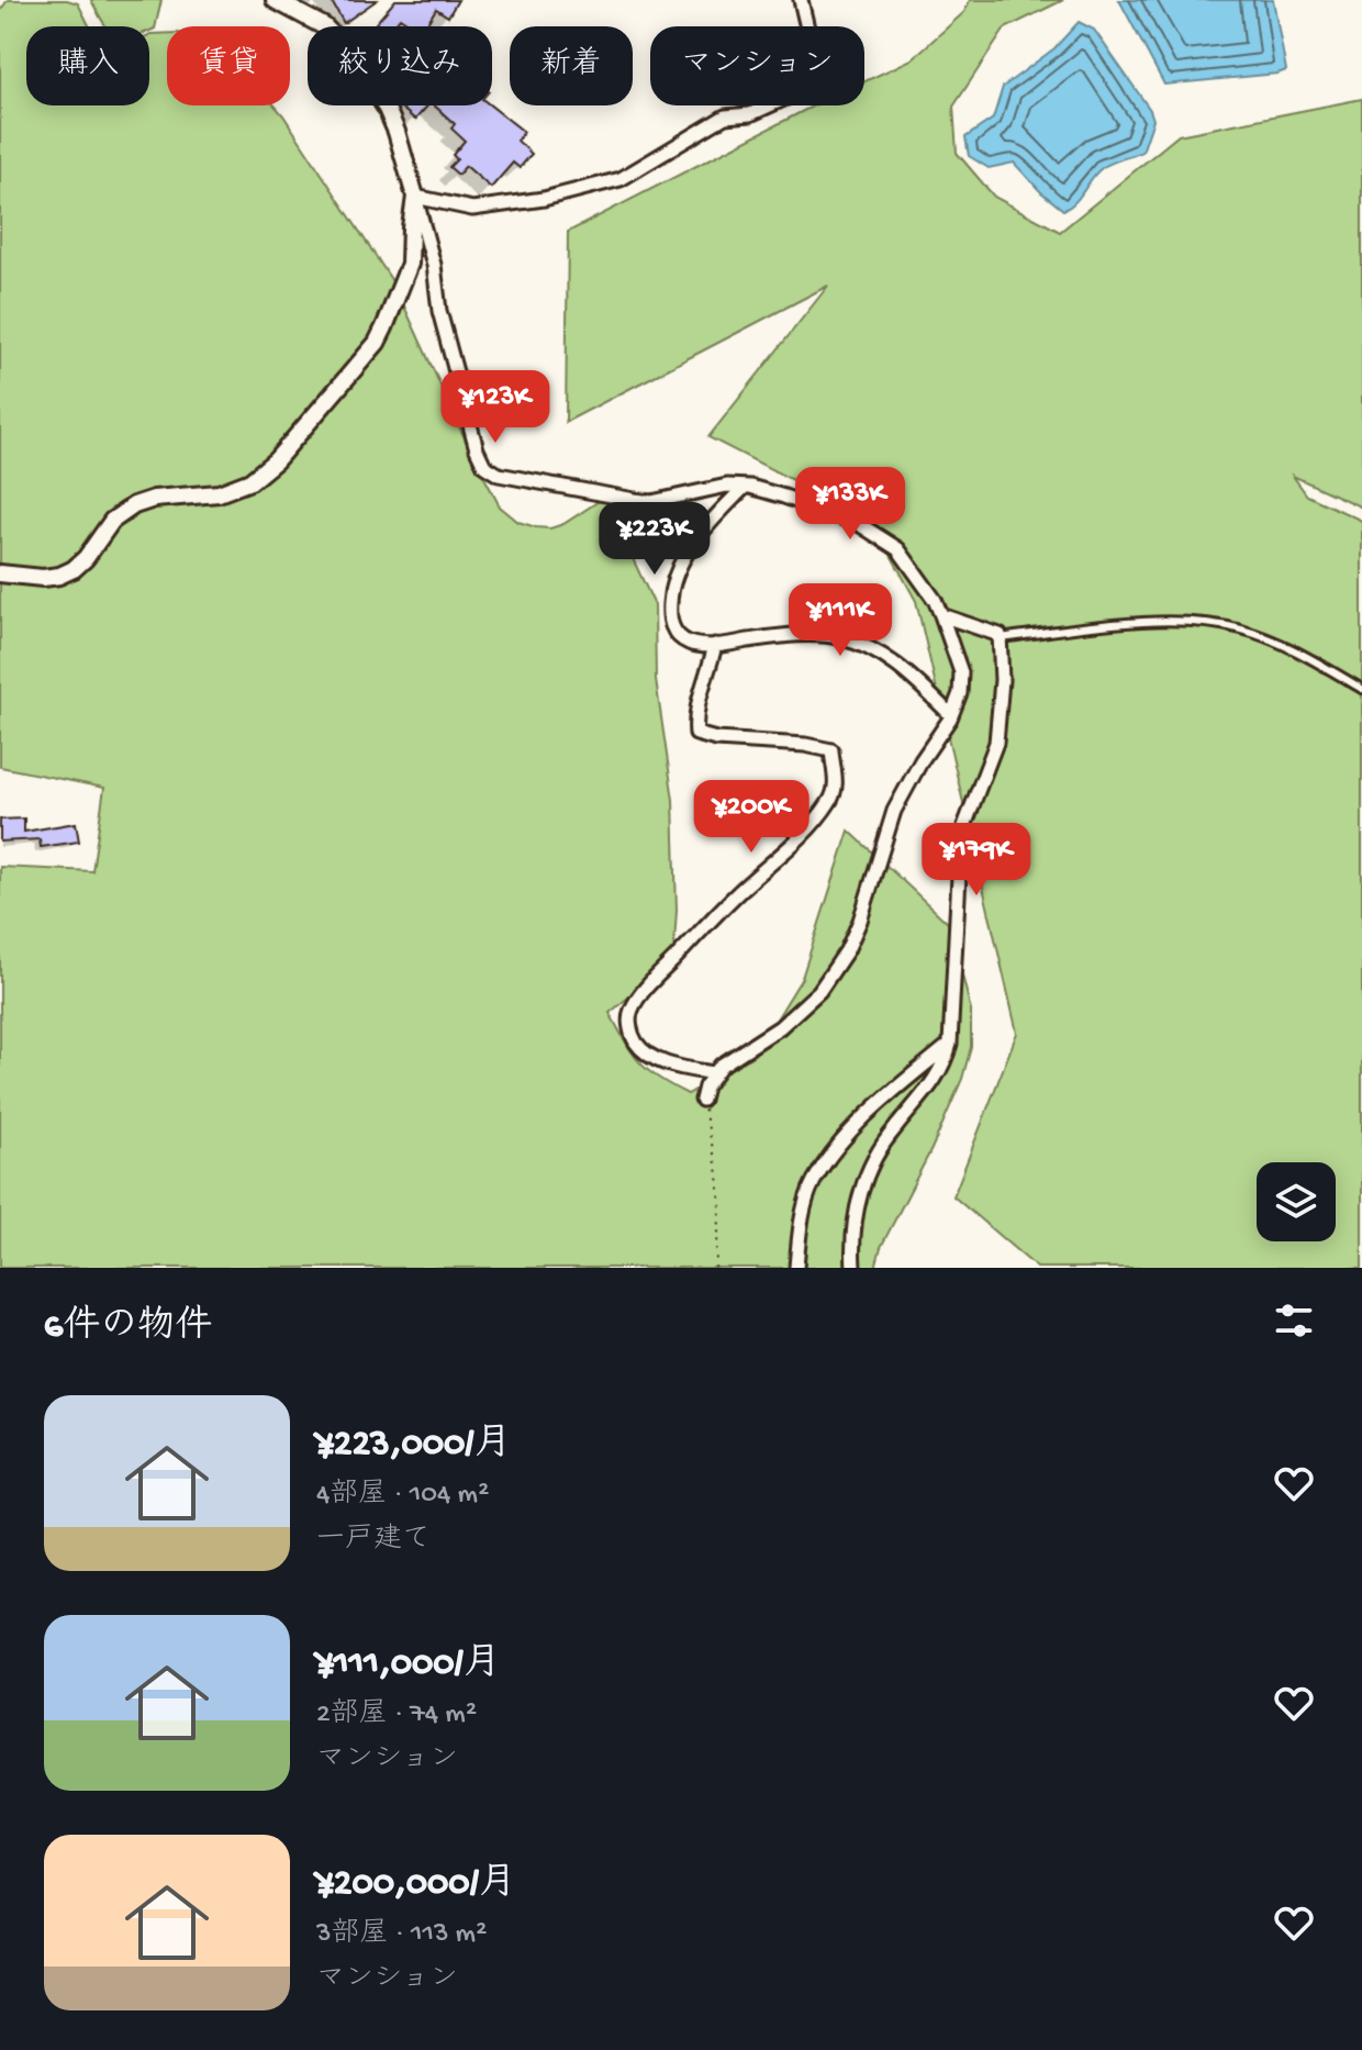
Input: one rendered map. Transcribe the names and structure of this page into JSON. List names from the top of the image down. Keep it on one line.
{"page":{"chip":["購入","賃貸","絞り込み","新着","マンション"],"price":["¥123K","¥133K","¥223K","¥111K","¥200K","¥179K"],"heading":"6件の物件","list":[{"name":"¥223,000/月","note":"4部屋 · 104 m² · 一戸建て"},{"name":"¥111,000/月","note":"2部屋 · 74 m² · マンション"},{"name":"¥200,000/月","note":"3部屋 · 113 m² · マンション"}]}}
